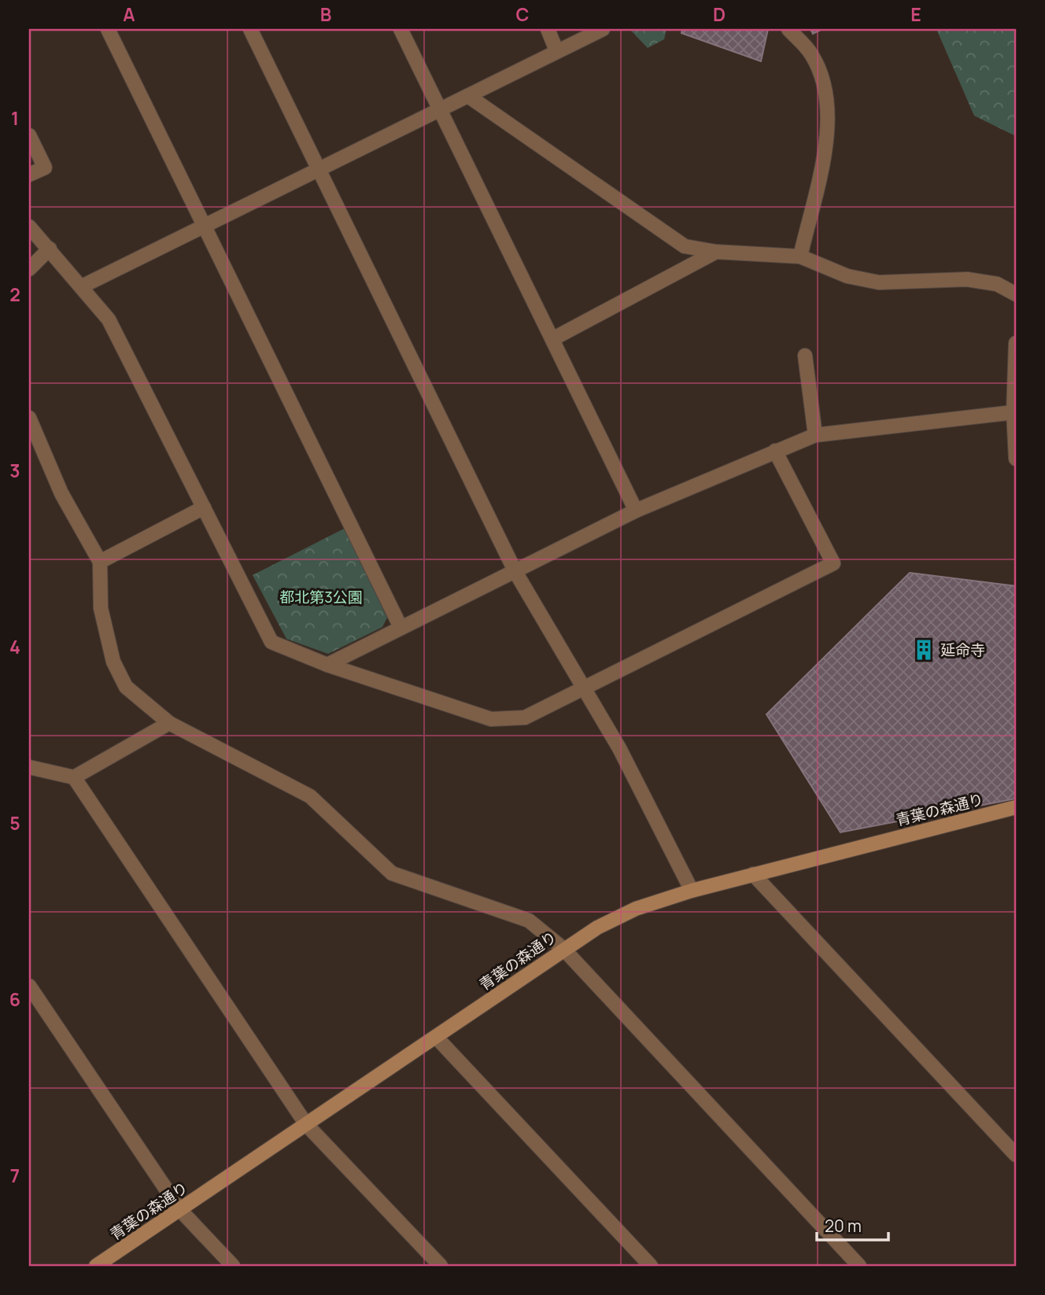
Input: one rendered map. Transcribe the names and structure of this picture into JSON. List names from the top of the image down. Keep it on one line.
{"streets":{"street":["青葉の森通り"]},"parks":["都北第3公園"],"places":{"building":["延命寺"]},"scale_bar":"20 m","grid":{"columns":["A","B","C","D","E"],"rows":["1","2","3","4","5","6","7"]}}
